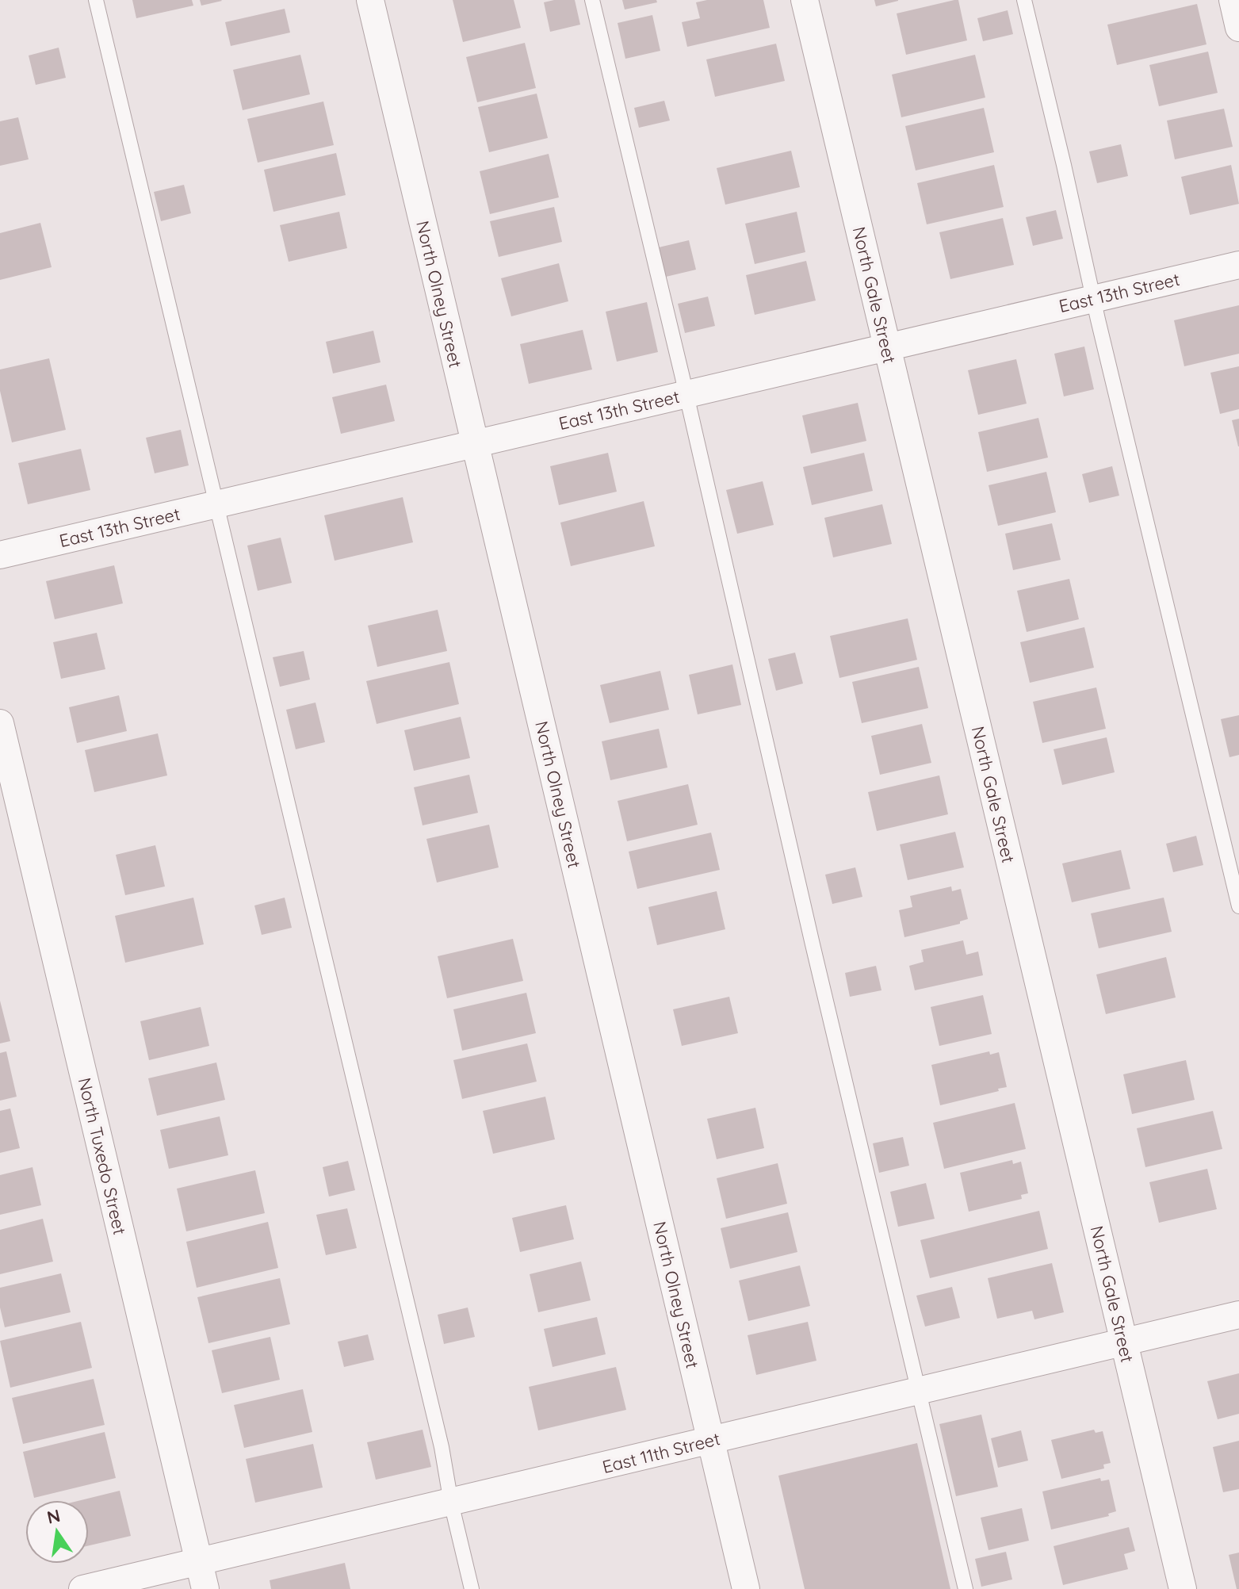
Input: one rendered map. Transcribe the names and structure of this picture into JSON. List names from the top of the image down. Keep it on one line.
{"streets":{"street":["East 13th Street","North Olney Street","North Gale Street","North Tuxedo Street","East 11th Street"]},"crossings":[["East 13th Street","North Olney Street"],["East 13th Street","North Gale Street"],["North Olney Street","East 11th Street"],["North Gale Street","East 11th Street"],["North Tuxedo Street","East 11th Street"]],"north":"top"}
